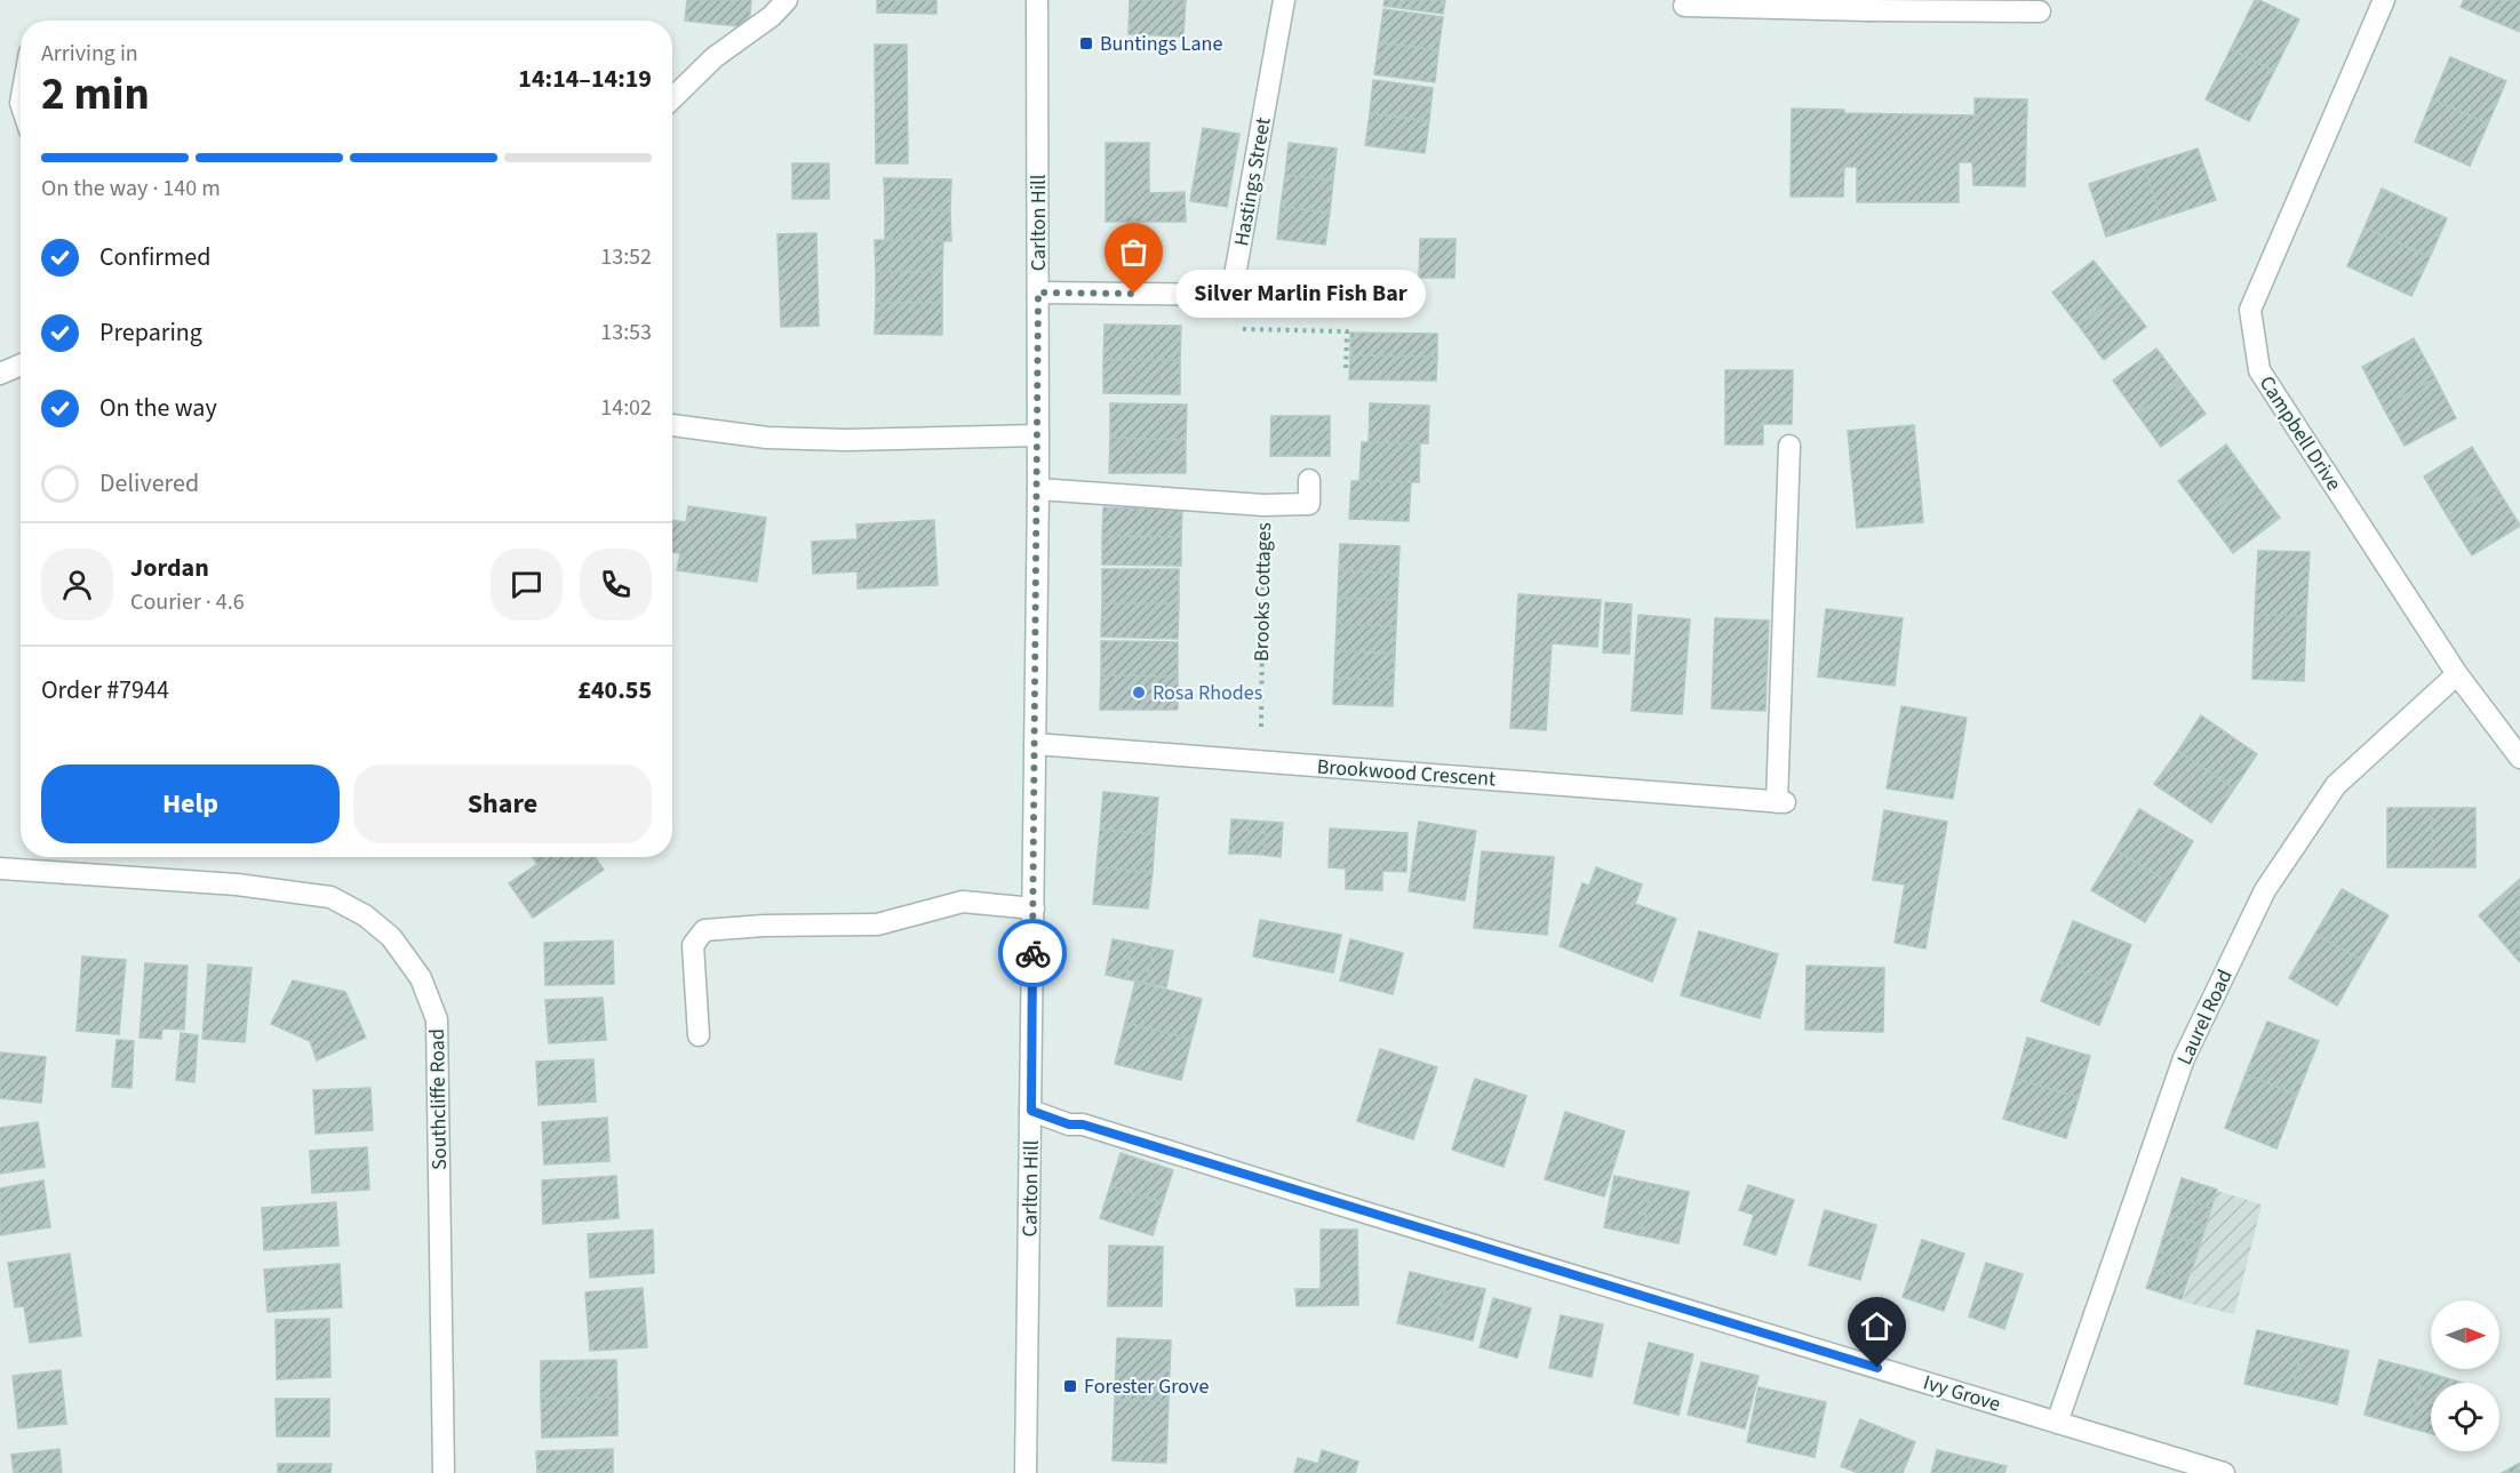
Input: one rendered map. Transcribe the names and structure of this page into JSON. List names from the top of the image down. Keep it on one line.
{"streets":{"street":["Hastings Street","Carlton Hill","Campbell Drive","Brooks Cottages","Brookwood Crescent","Laurel Road","Southcliffe Road","Ivy Grove"]},"crossings":[["Hastings Street","Carlton Hill"],["Carlton Hill","Brooks Cottages"],["Carlton Hill","Brookwood Crescent"],["Carlton Hill","Ivy Grove"],["Campbell Drive","Laurel Road"],["Brooks Cottages","Brookwood Crescent"],["Laurel Road","Ivy Grove"]],"places":{"transit":["Buntings Lane","Forester Grove"],"other":["Silver Marlin Fish Bar","Rosa Rhodes"]},"north":"right","page":{"heading":["2 min","Arriving in","14:14–14:19"],"panel":["Jordan","Courier · 4.6","Order #7944","£40.55"],"bar":"On the way · 140 m","list":[["Confirmed","13:52"],["Preparing","13:53"],["On the way","14:02"],"Delivered"],"bubble":"Silver Marlin Fish Bar","buttons":["Help","Share"]}}
